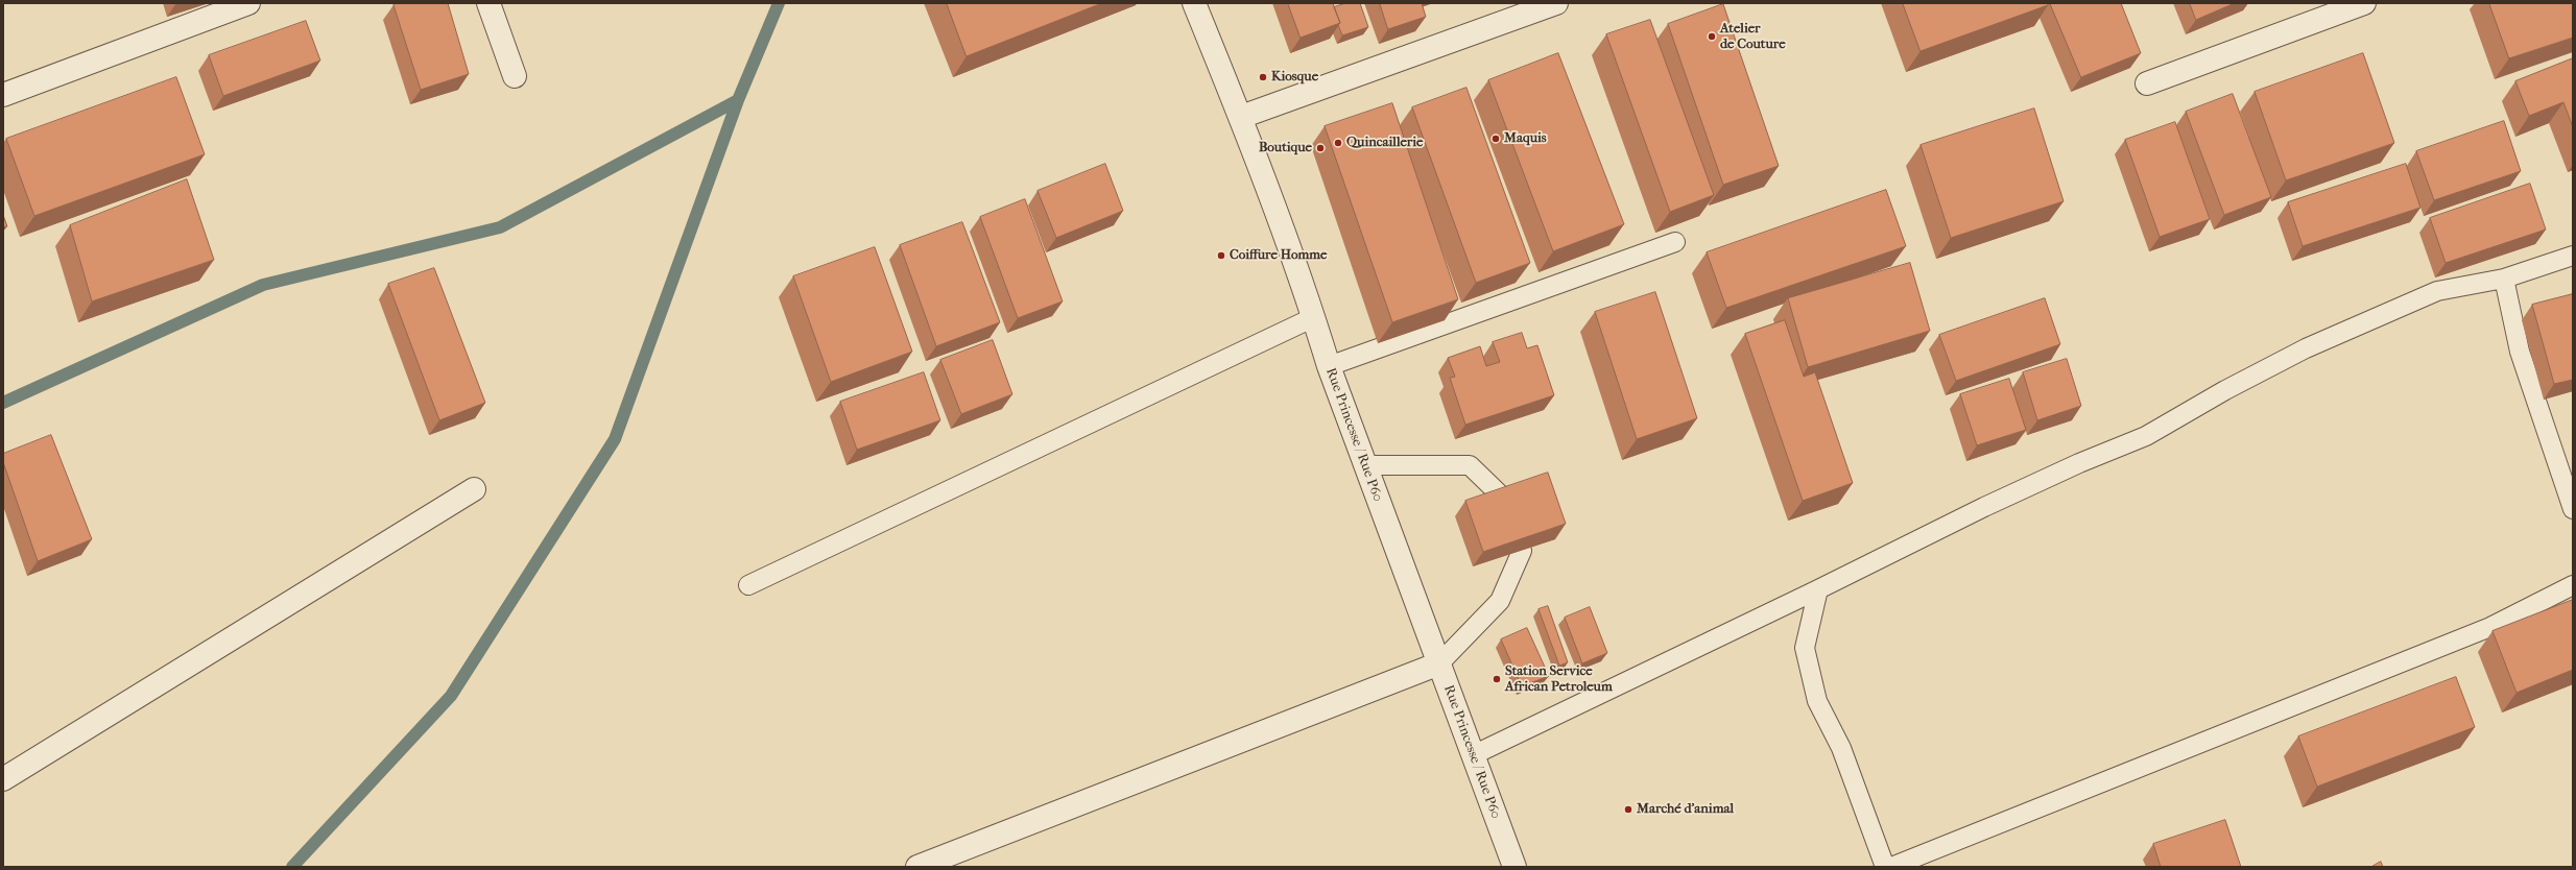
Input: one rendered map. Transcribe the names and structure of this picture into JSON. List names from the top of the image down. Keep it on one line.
{"streets":{"street":["Rue Princesse / Rue P60"]},"places":["Atelier de Couture","Kiosque","Maquis","Quincaillerie","Boutique","Coiffure Homme","Station Service African Petroleum","Marché d’animal"]}
